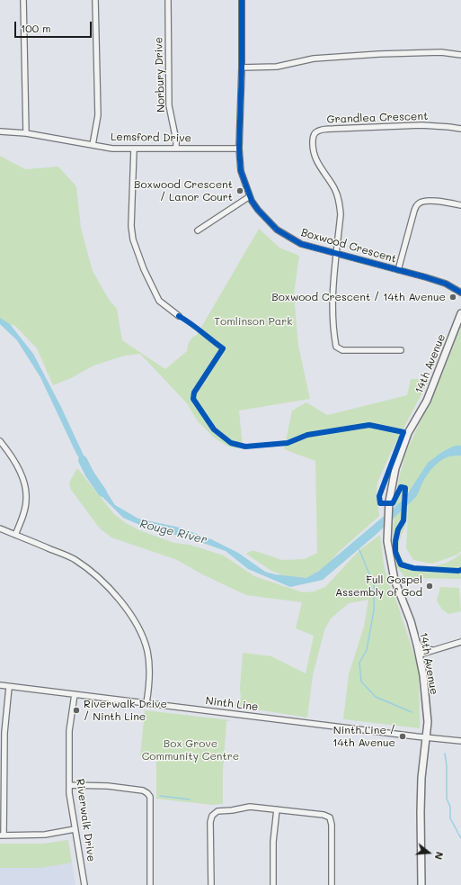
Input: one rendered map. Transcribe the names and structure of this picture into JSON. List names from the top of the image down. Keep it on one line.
{"streets":{"main road":["14th Avenue"],"street":["Norbury Drive","Grandlea Crescent","Lemsford Drive","Boxwood Crescent","Ninth Line","Riverwalk Drive"]},"crossings":[["Norbury Drive","Lemsford Drive"],["Grandlea Crescent","Boxwood Crescent"],["Lemsford Drive","Boxwood Crescent"],["14th Avenue","Ninth Line"],["Ninth Line","Riverwalk Drive"]],"water":["Rouge River"],"parks":["Tomlinson Park","Box Grove Community Centre"],"places":["Boxwood Crescent / Lanor Court","Boxwood Crescent / 14th Avenue","Full Gospel Assembly of God","Riverwalk Drive / Ninth Line","Ninth Line / 14th Avenue"],"scale_bar":"100 m","north":"right"}
